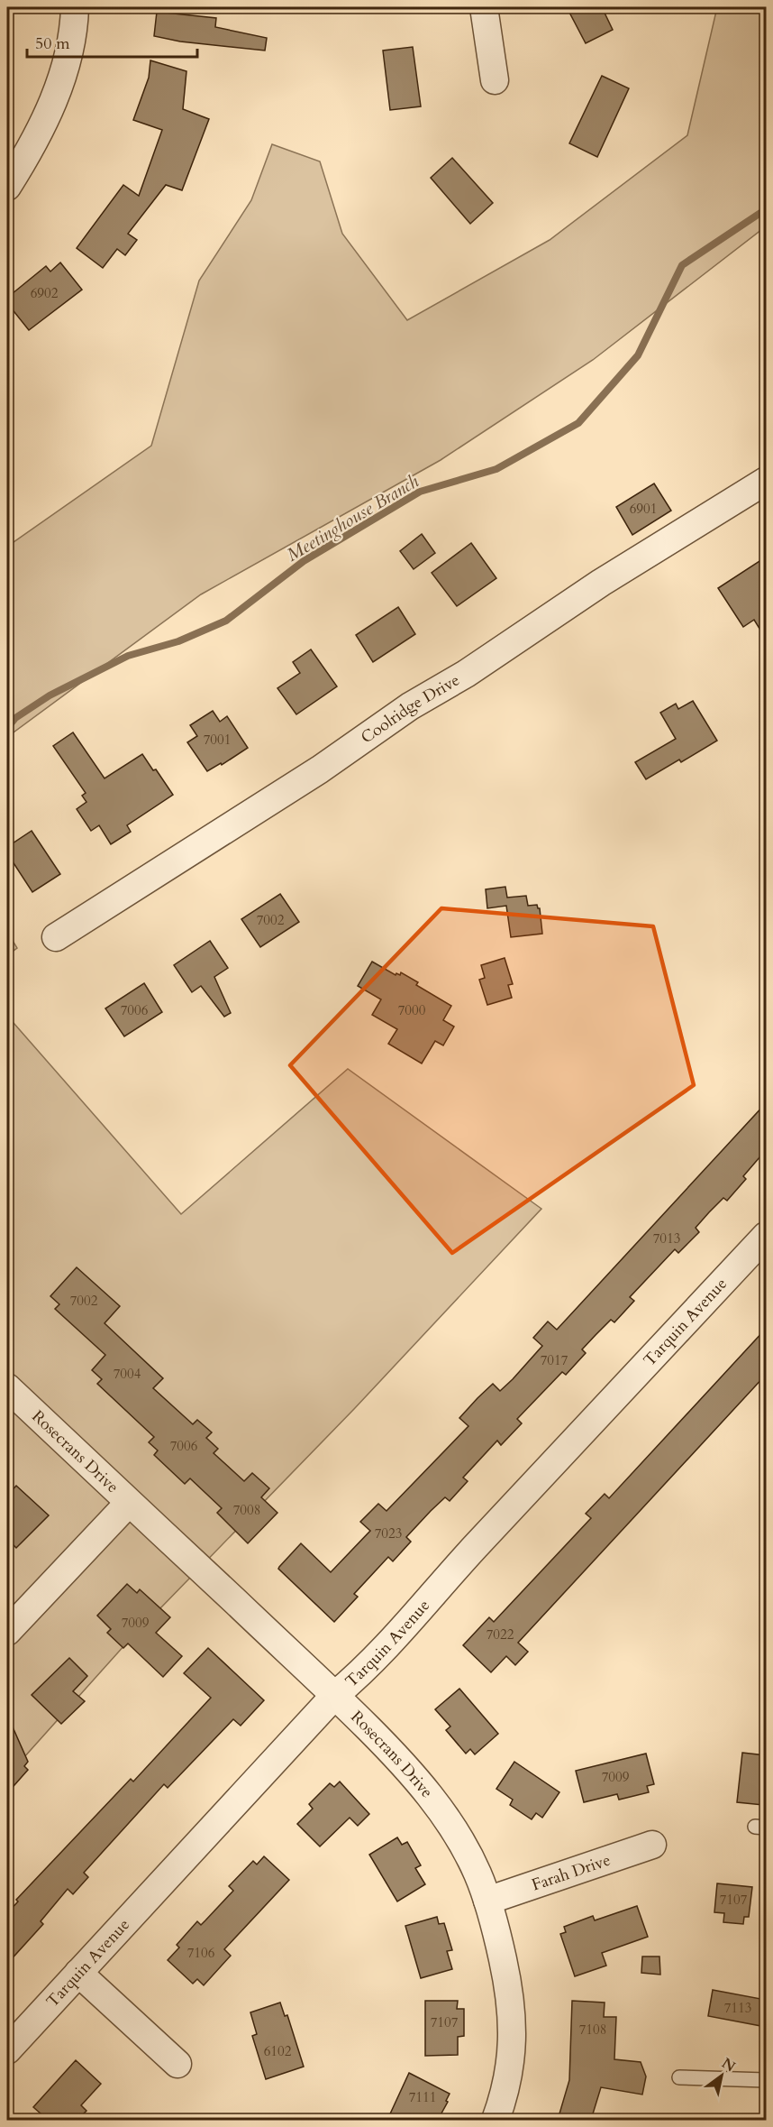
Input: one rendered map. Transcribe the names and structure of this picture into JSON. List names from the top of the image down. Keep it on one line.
{"streets":{"street":["Coolridge Drive","Tarquin Avenue","Rosecrans Drive","Farah Drive"]},"crossings":[["Tarquin Avenue","Rosecrans Drive"],["Rosecrans Drive","Farah Drive"]],"water":["Meetinghouse Branch"],"house_numbers":["6902","6901","7001","7002","7006","7000","7013","7002","7017","7004","7006","7008","7023","7009","7022","7009","7107","7106","7113","7107","7108","6102","7111"],"scale_bar":"50 m","north":"top right"}
